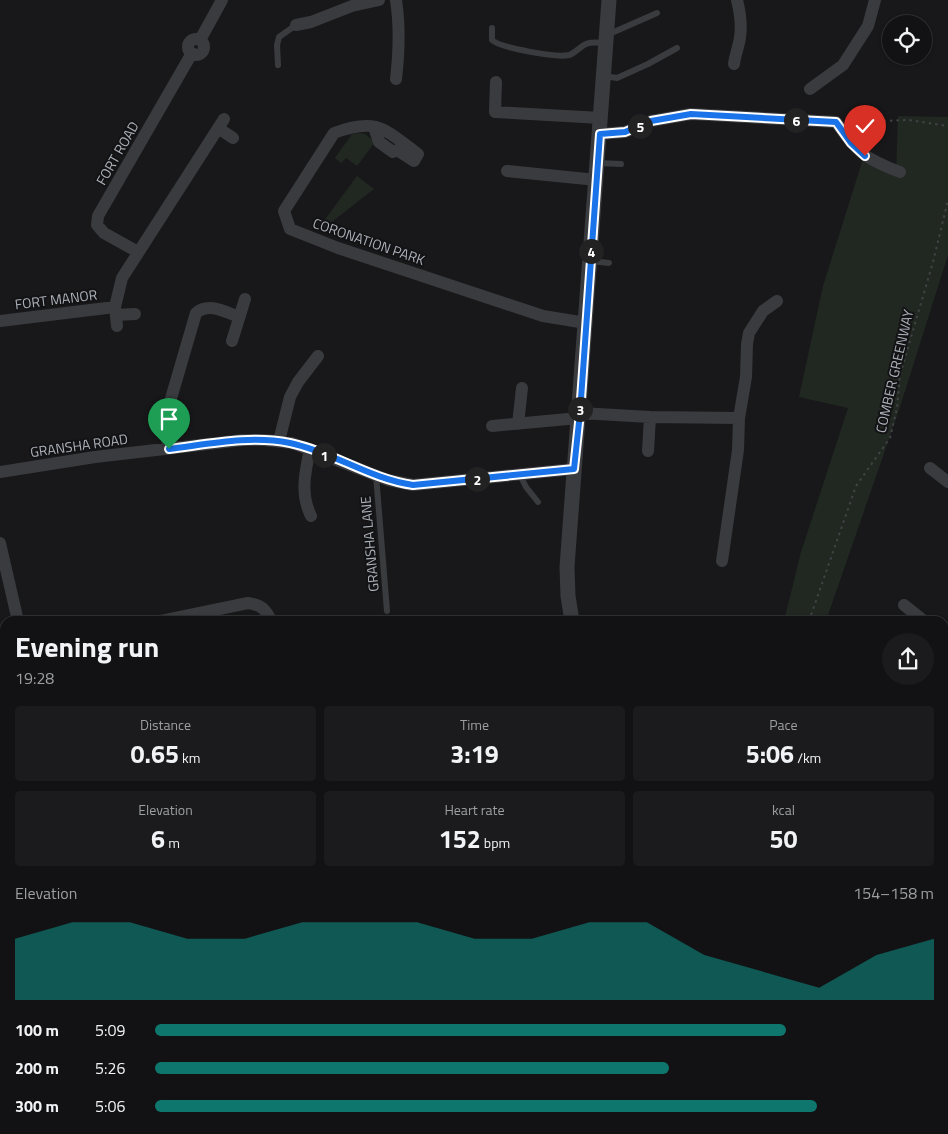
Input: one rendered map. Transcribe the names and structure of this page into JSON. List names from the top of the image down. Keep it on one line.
{"streets":{"street":["FORT ROAD","CORONATION PARK","FORT MANOR","GRANSHA ROAD"],"lane":["GRANSHA LANE"],"path":["COMBER GREENWAY"]},"crossings":[["GRANSHA ROAD","GRANSHA LANE"]],"page":{"pins":["6","5","4","3","1","2"],"heading":["Evening run","19:28"],"stats":[["Distance","0.65 km"],["Time","3:19"],["Pace","5:06 /km"],["Elevation","6 m"],["Heart rate","152 bpm"],["kcal","50"]],"chart":["Elevation","154–158 m"],"list":[{"name":"100 m","note":"5:09"},{"name":"200 m","note":"5:26"},{"name":"300 m","note":"5:06"}]}}
